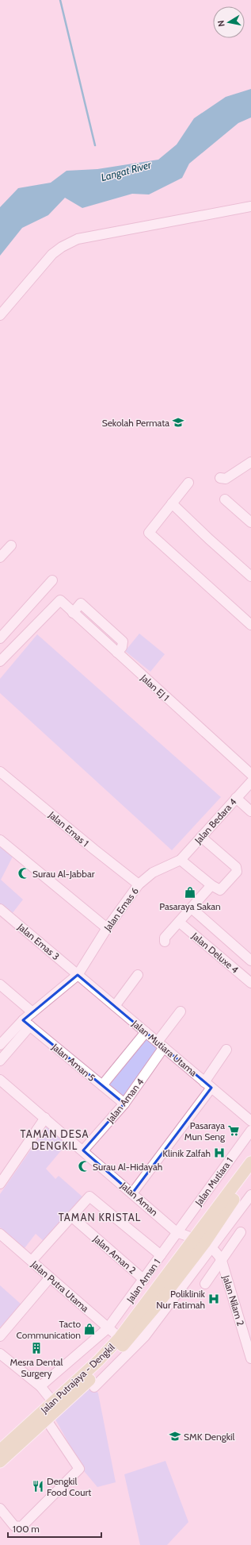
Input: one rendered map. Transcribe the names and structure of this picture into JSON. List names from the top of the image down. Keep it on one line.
{"streets":{"main road":["Jalan Putrajaya - Dengkil"],"street":["Jalan EJ 1","Jalan Bedara 4","Jalan Emas 1","Jalan Emas 6","Jalan Emas 3","Jalan Deluxe 4","Jalan Mutiara Utama","Jalan Aman 5","Jalan Aman 4","Jalan Mutiara 1","Jalan Aman","Jalan Aman 2","Jalan Aman 1","Jalan Putra Utama","Jalan Nilam 2"]},"crossings":[["Jalan Bedara 4","Jalan Emas 6"],["Jalan Emas 1","Jalan Emas 6"],["Jalan Emas 6","Jalan Emas 3"],["Jalan Emas 6","Jalan Mutiara Utama"],["Jalan Emas 6","Jalan Aman 5"],["Jalan Emas 3","Jalan Mutiara Utama"],["Jalan Mutiara Utama","Jalan Aman 4"],["Jalan Aman 5","Jalan Aman 4"],["Jalan Aman 4","Jalan Aman"],["Jalan Mutiara 1","Jalan Aman"],["Jalan Mutiara 1","Jalan Aman 1"],["Jalan Aman","Jalan Aman 1"],["Jalan Aman","Jalan Nilam 2"],["Jalan Aman","Jalan Putrajaya - Dengkil"],["Jalan Aman 2","Jalan Aman 1"],["Jalan Aman 1","Jalan Putra Utama"],["Jalan Putra Utama","Jalan Putrajaya - Dengkil"],["Jalan Nilam 2","Jalan Putrajaya - Dengkil"]],"districts":["TAMAN DESA DENGKIL","TAMAN KRISTAL"],"water":["Langat River"],"places":{"school or university":["Sekolah Permata","SMK Dengkil"],"mosque":["Surau Al-Jabbar","Surau Al-Hidayah"],"shop":["Pasaraya Sakan","Tacto Communication"],"supermarket":["Pasaraya Mun Seng"],"hospital":["Klinik Zalfah","Poliklinik Nur Fatimah"],"building":["Mesra Dental Surgery"],"restaurant":["Dengkil Food Court"]},"scale_bar":"100 m","north":"left"}
